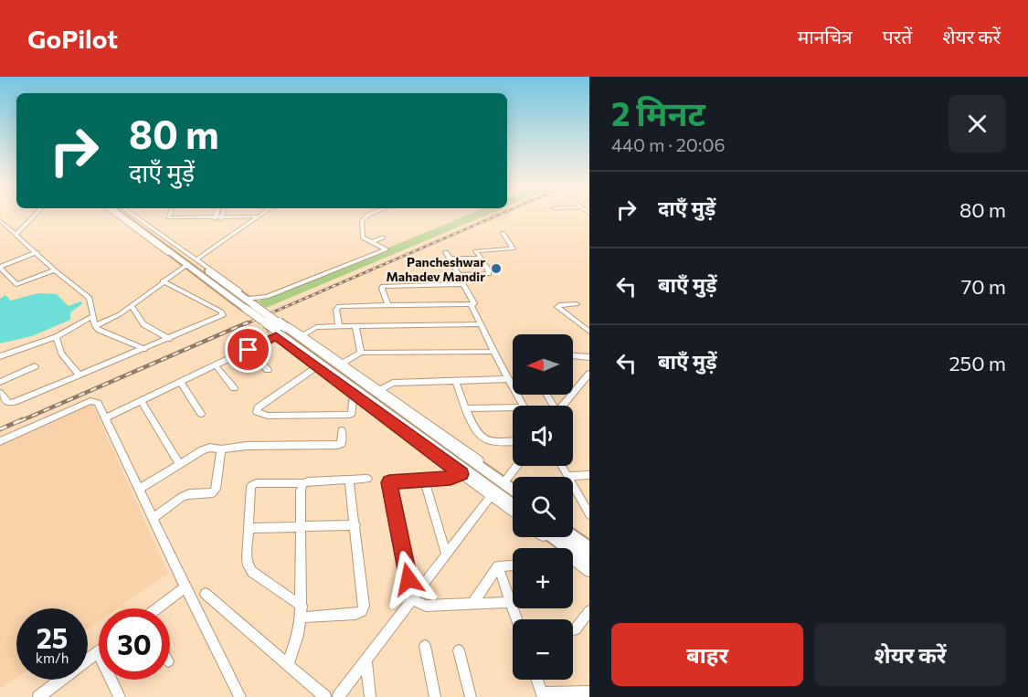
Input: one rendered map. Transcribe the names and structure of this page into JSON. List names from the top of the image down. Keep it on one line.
{"places":["Pancheshwar Mahadev Mandir"],"north":"left","page":{"header":"GoPilot","nav":["मानचित्र","परतें","शेयर करें"],"heading":["2 मिनट","440 m · 20:06"],"turn":["80 m","दाएँ मुड़ें"],"list":[{"name":"दाएँ मुड़ें","value":"80 m"},{"name":"बाएँ मुड़ें","value":"70 m"},{"name":"बाएँ मुड़ें","value":"250 m"}],"map_buttons":["+","−"],"speed":"25 km/h","limit":"30","buttons":["बाहर","शेयर करें"]}}
